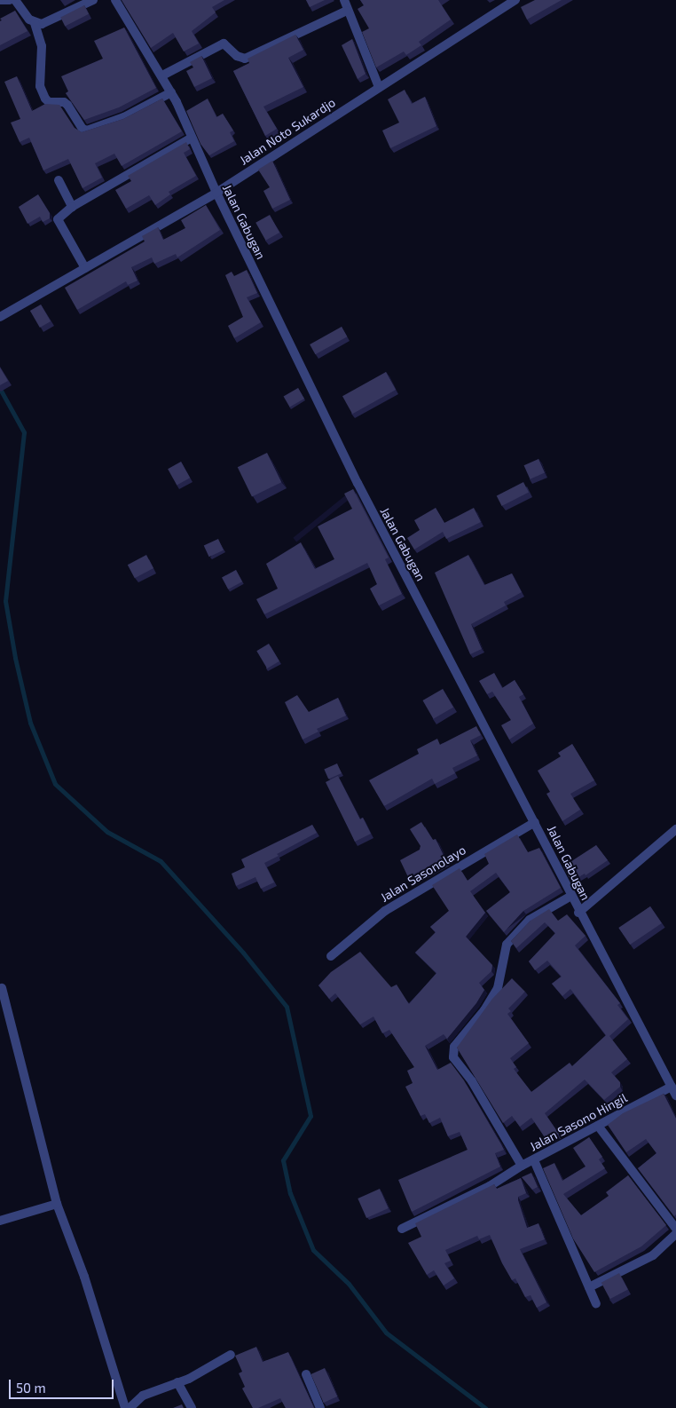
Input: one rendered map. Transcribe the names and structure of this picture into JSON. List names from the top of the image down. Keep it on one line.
{"streets":{"street":["Jalan Noto Sukardjo","Jalan Gabugan","Jalan Sasonolayo","Jalan Sasono Hingil"]},"crossings":[["Jalan Noto Sukardjo","Jalan Gabugan"],["Jalan Gabugan","Jalan Sasonolayo"],["Jalan Gabugan","Jalan Sasono Hingil"]],"scale_bar":"50 m"}
